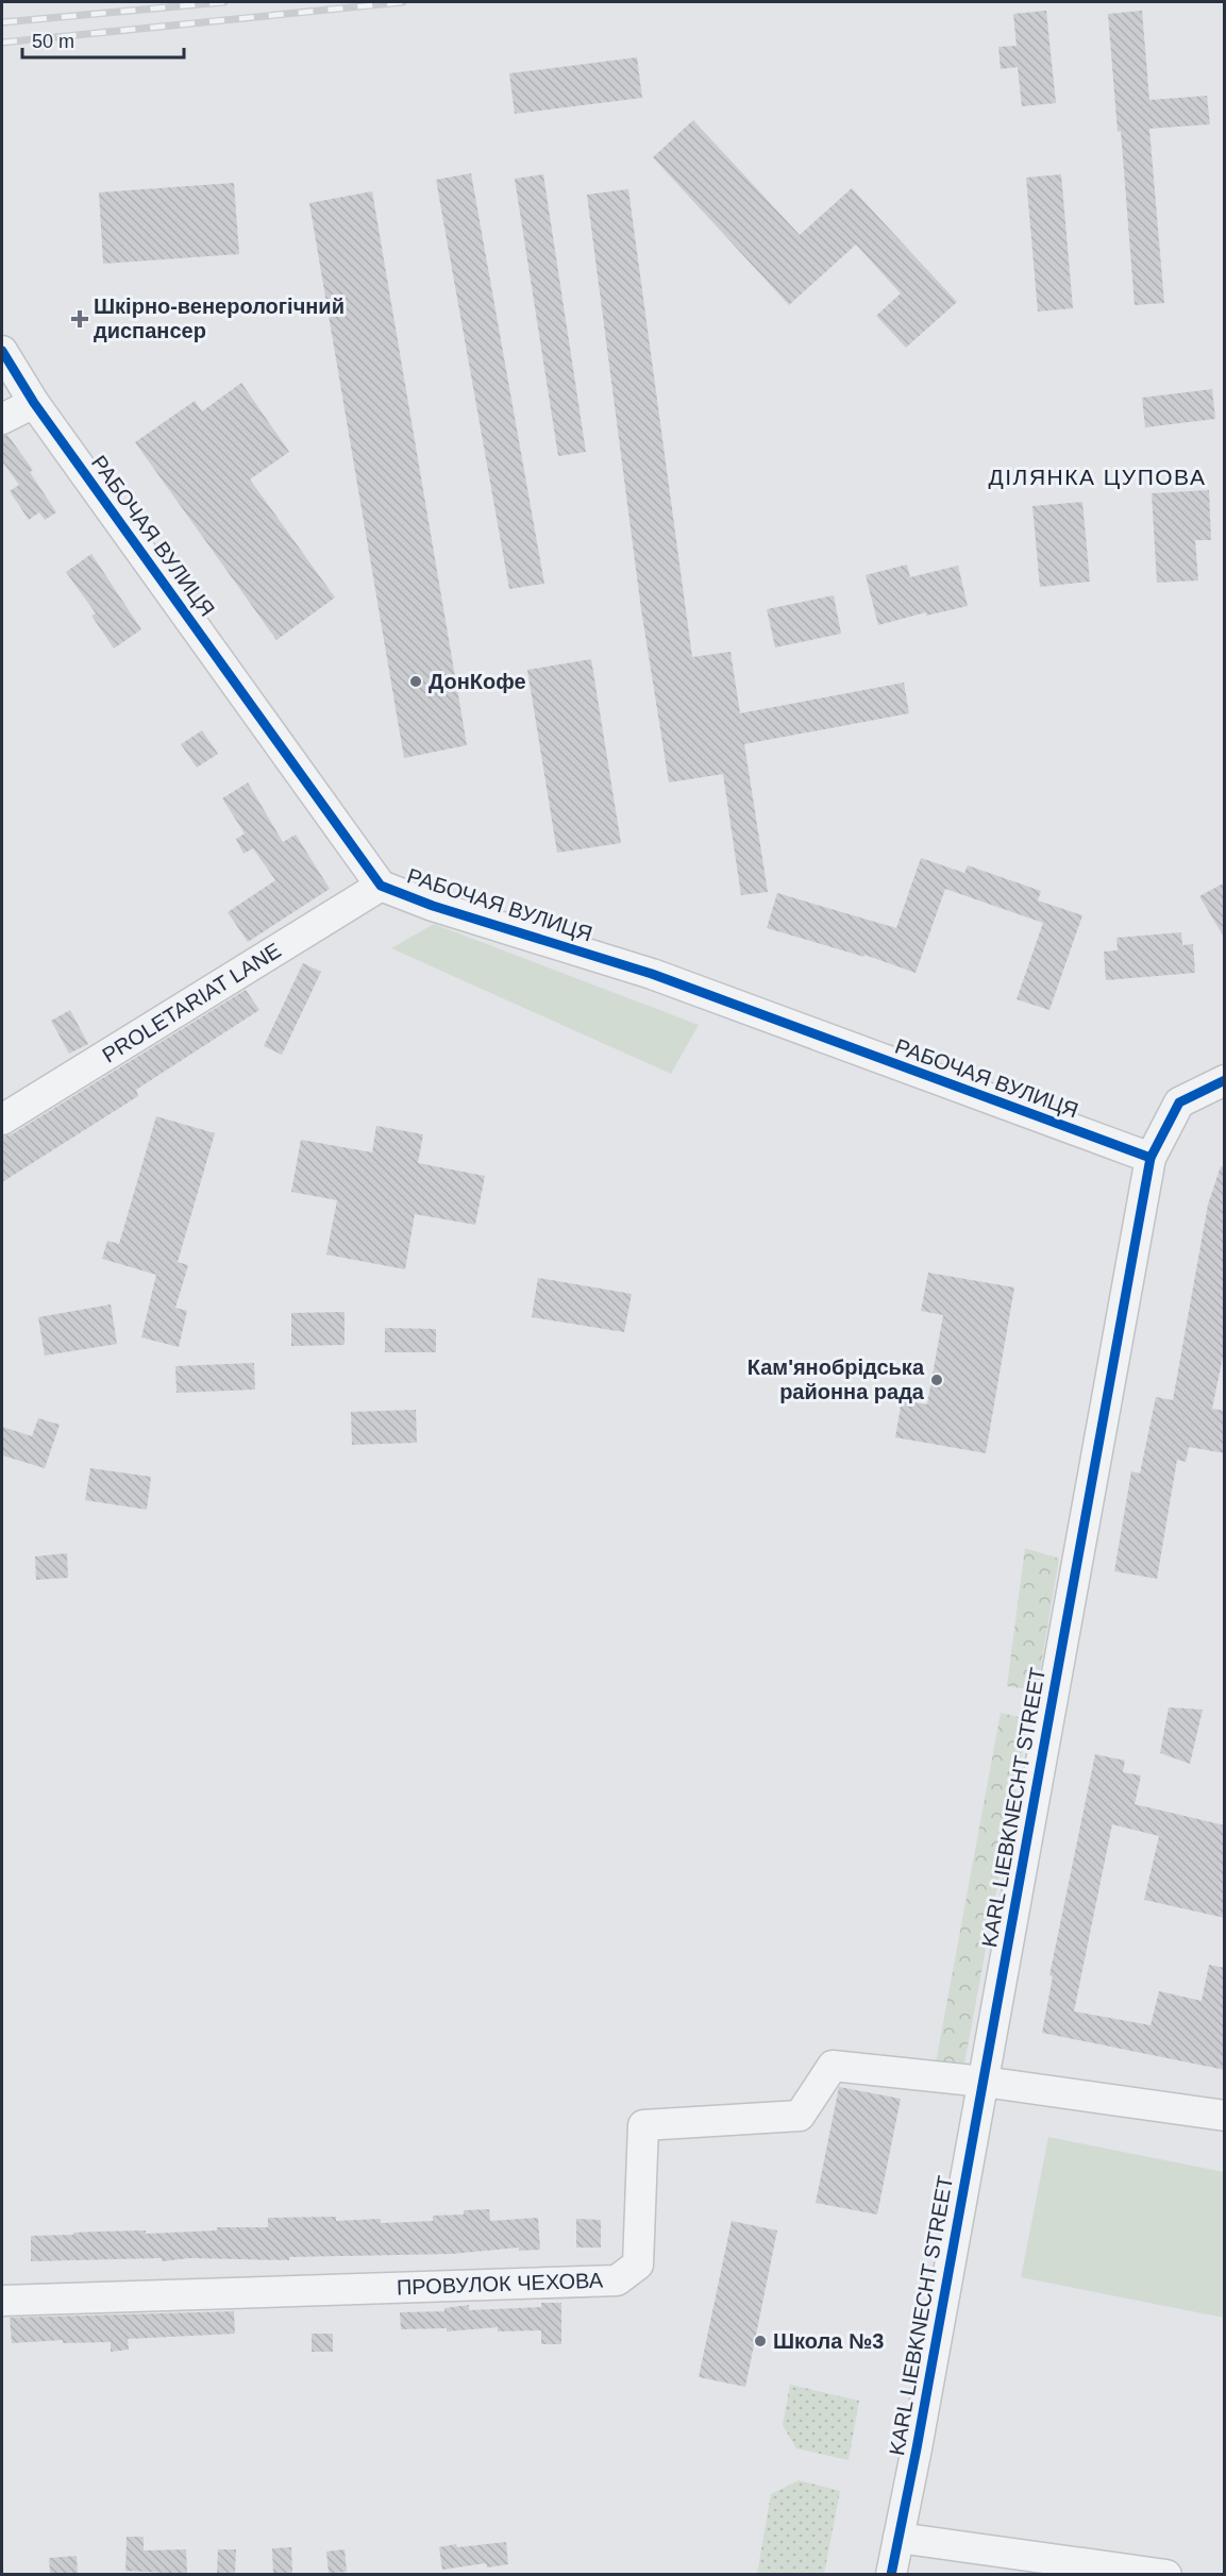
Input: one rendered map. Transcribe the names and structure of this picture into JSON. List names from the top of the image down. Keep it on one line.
{"streets":{"street":["РАБОЧАЯ ВУЛИЦЯ","PROLETARIAT LANE","KARL LIEBKNECHT STREET","ПРОВУЛОК ЧЕХОВА"]},"crossings":[["РАБОЧАЯ ВУЛИЦЯ","PROLETARIAT LANE"],["РАБОЧАЯ ВУЛИЦЯ","KARL LIEBKNECHT STREET"],["KARL LIEBKNECHT STREET","ПРОВУЛОК ЧЕХОВА"]],"districts":["ДІЛЯНКА ЦУПОВА"],"places":{"health":["Шкірно-венерологічний диспансер"],"other":["ДонКофе","Кам'янобрідська районна рада","Школа №3"]},"scale_bar":"50 m"}
